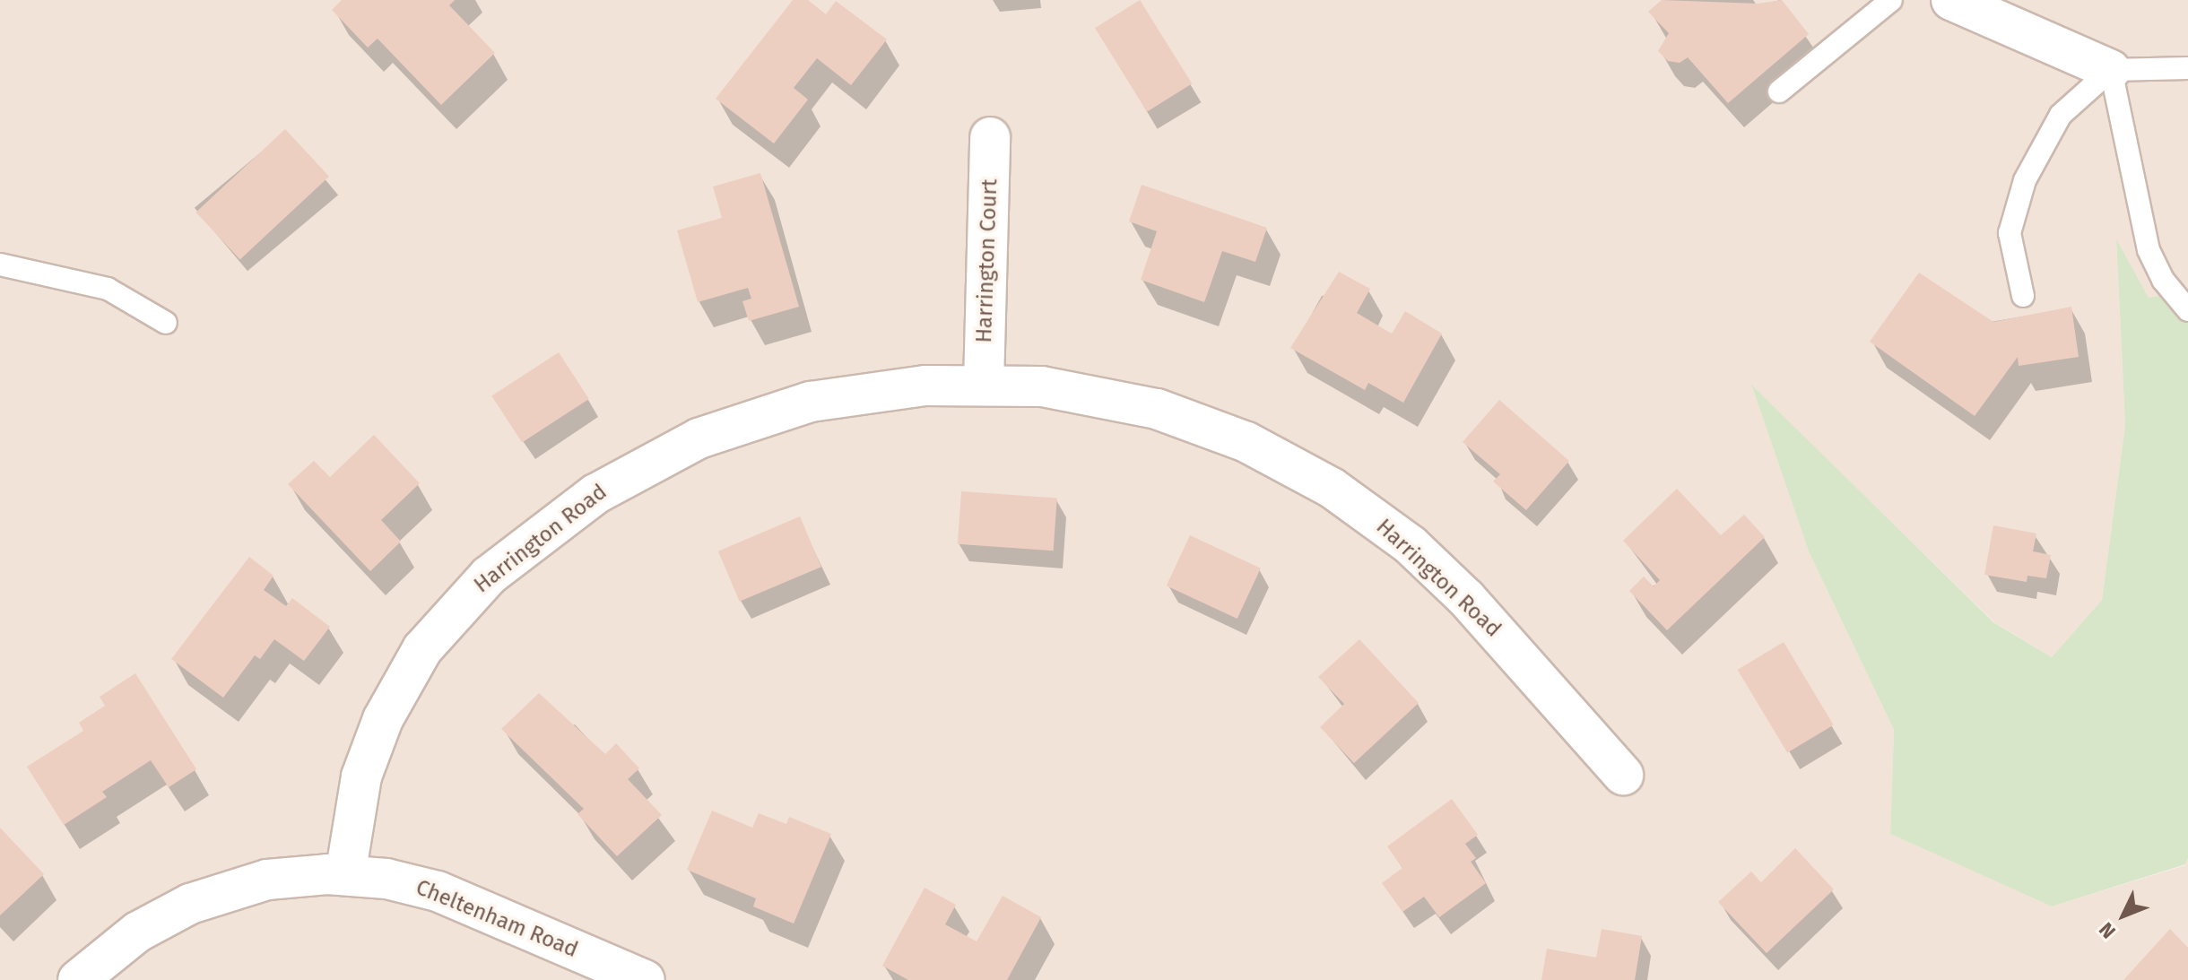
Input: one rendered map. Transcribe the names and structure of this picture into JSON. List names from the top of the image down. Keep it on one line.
{"streets":{"street":["Harrington Court","Harrington Road","Cheltenham Road"]},"crossings":[["Harrington Court","Harrington Road"],["Harrington Road","Cheltenham Road"]],"north":"bottom left"}
